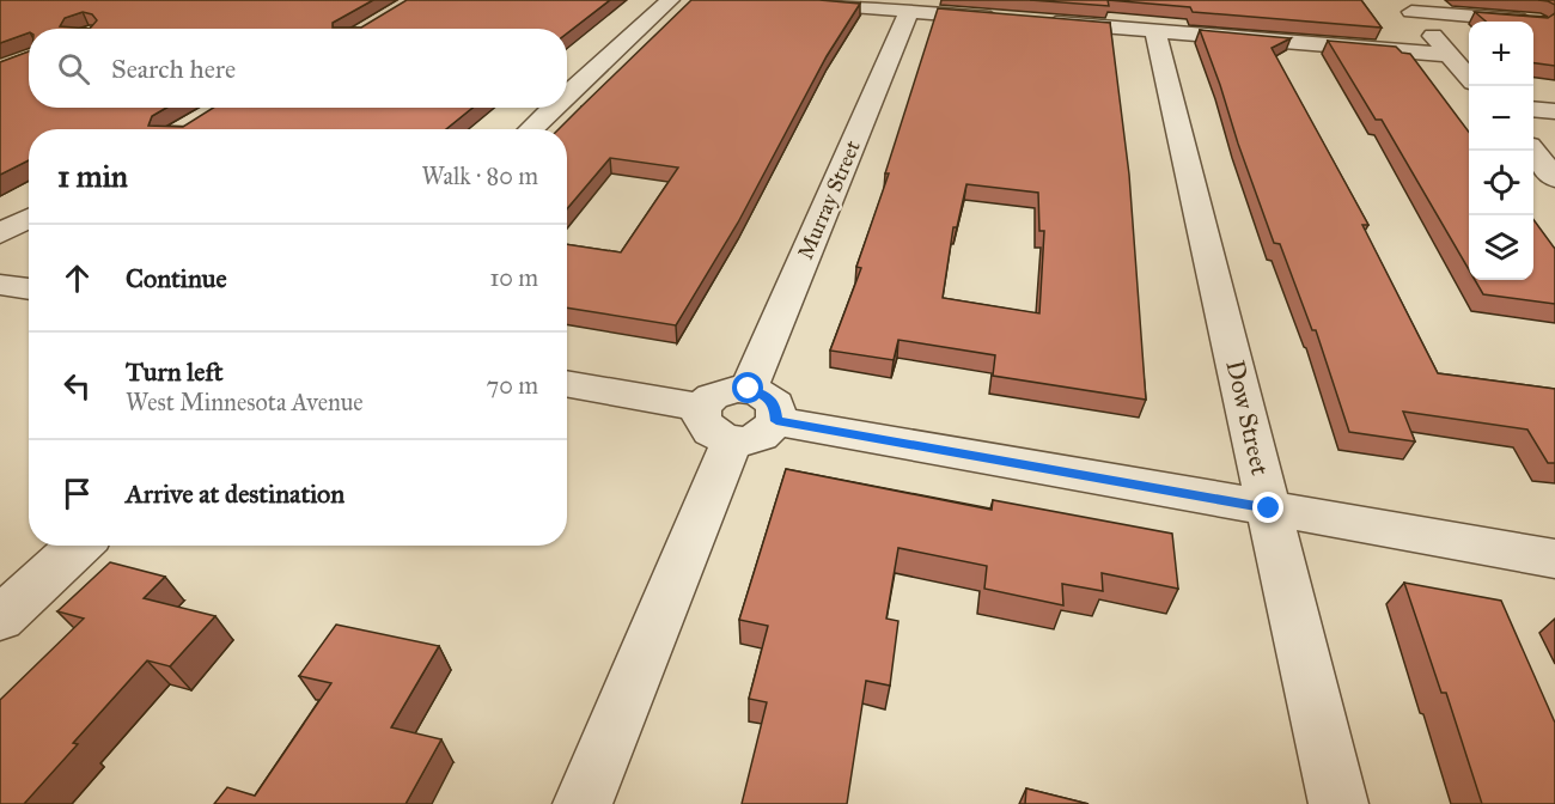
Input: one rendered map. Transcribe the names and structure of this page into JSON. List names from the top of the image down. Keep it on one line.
{"streets":{"street":["Murray Street","Dow Street"]},"page":{"map_buttons":["+","−"],"search":"Search here","heading":["1 min","Walk · 80 m"],"list":[["Continue","10 m"],["Turn left","West Minnesota Avenue","70 m"],"Arrive at destination"]}}
